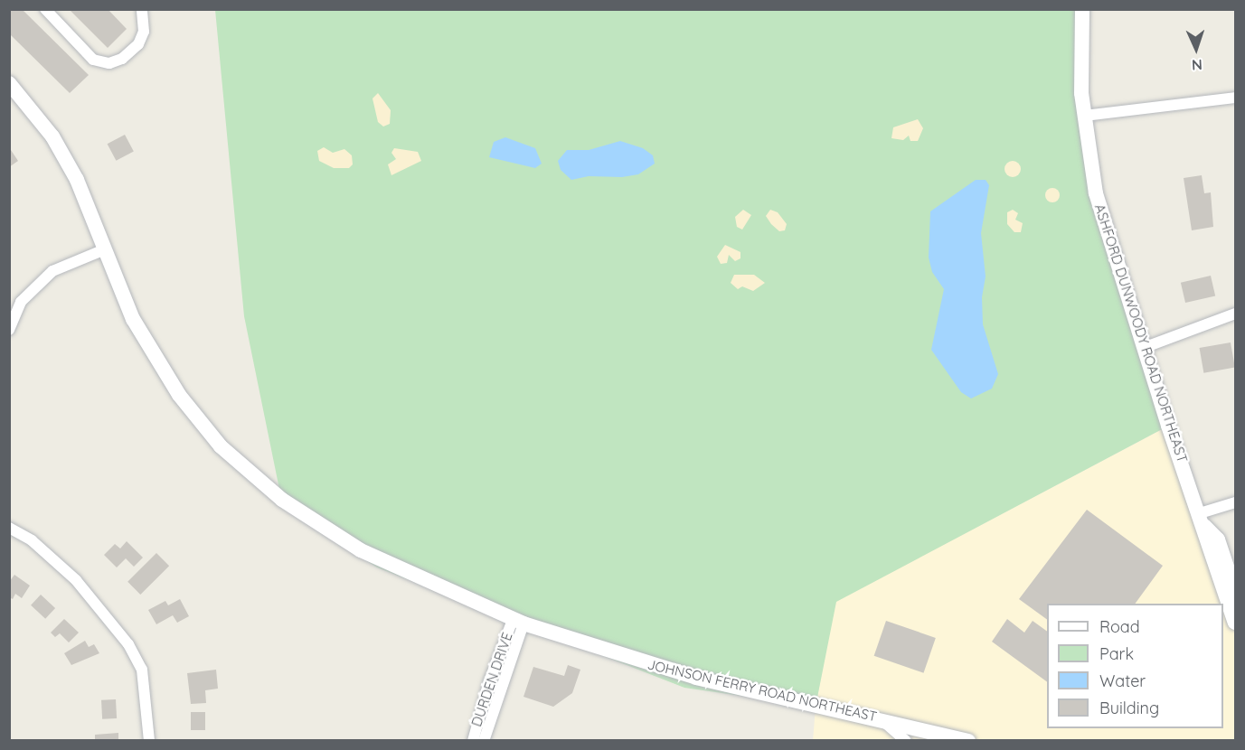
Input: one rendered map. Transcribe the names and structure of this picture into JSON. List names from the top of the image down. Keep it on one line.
{"streets":{"main road":["ASHFORD DUNWOODY ROAD NORTHEAST","JOHNSON FERRY ROAD NORTHEAST"],"street":["DURDEN DRIVE"]},"crossings":[["DURDEN DRIVE","JOHNSON FERRY ROAD NORTHEAST"]],"legend":["Road","Park","Water","Building"],"north":"bottom"}
